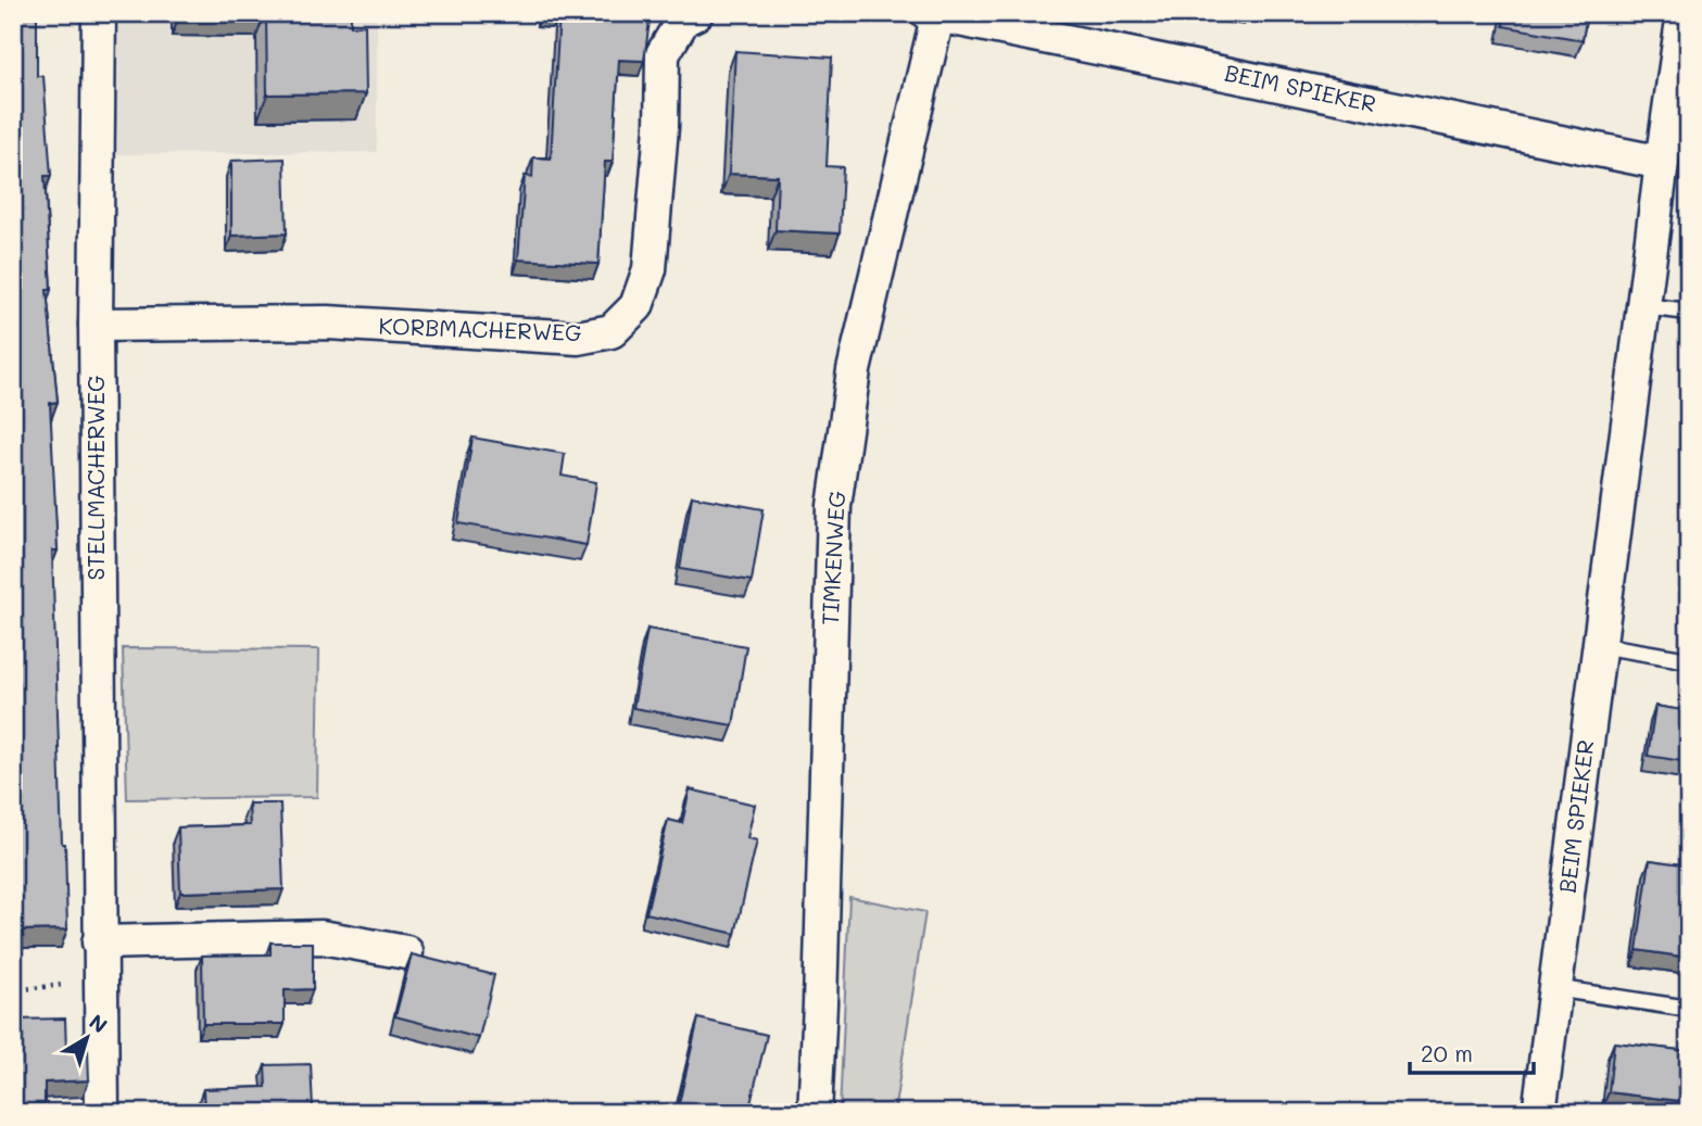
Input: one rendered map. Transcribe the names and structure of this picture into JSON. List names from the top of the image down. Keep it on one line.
{"streets":{"street":["BEIM SPIEKER","KORBMACHERWEG","STELLMACHERWEG","TIMKENWEG"]},"crossings":[["BEIM SPIEKER","TIMKENWEG"],["KORBMACHERWEG","STELLMACHERWEG"]],"scale_bar":"20 m","north":"top right"}
